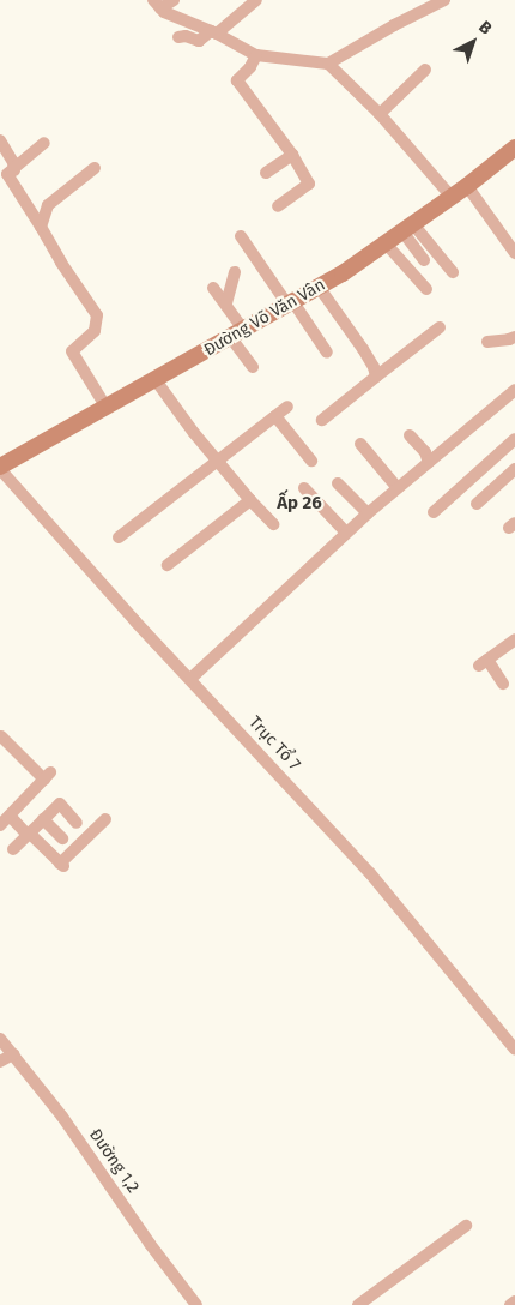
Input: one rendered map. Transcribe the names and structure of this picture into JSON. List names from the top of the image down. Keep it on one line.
{"streets":{"street":["Đường Võ Văn Vân","Trục Tổ 7","Đường 1,2"]},"crossings":[["Đường Võ Văn Vân","Trục Tổ 7"]],"districts":["Ấp 26"],"north":"top right"}
